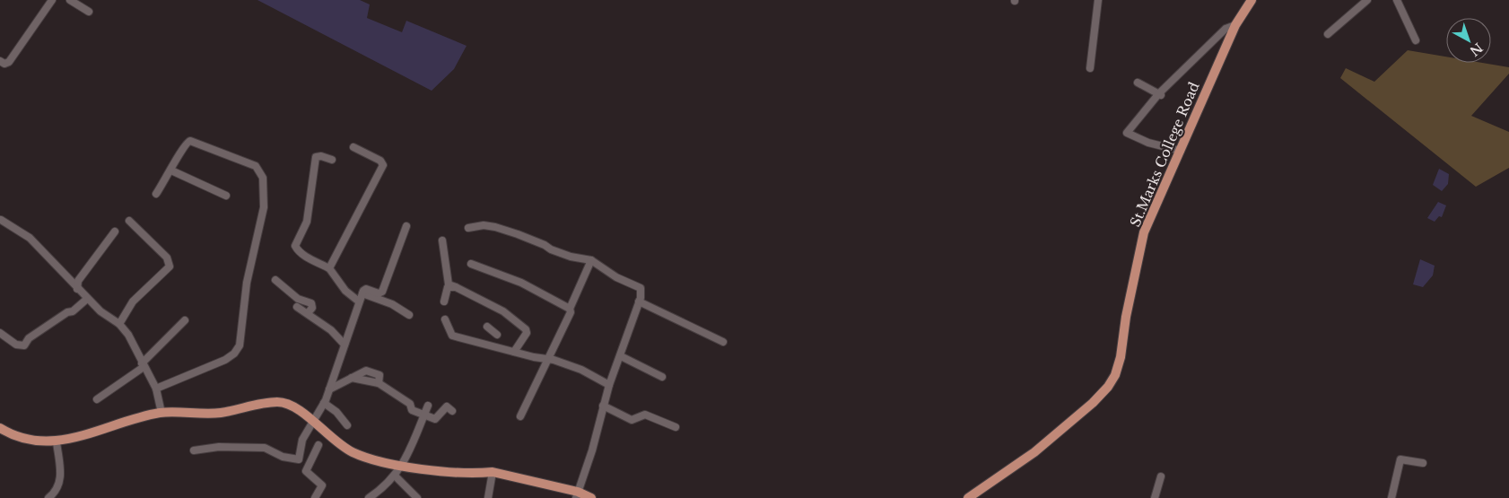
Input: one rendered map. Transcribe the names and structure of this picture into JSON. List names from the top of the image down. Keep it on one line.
{"streets":{"main road":["St.Marks College Road"]},"north":"bottom right"}
